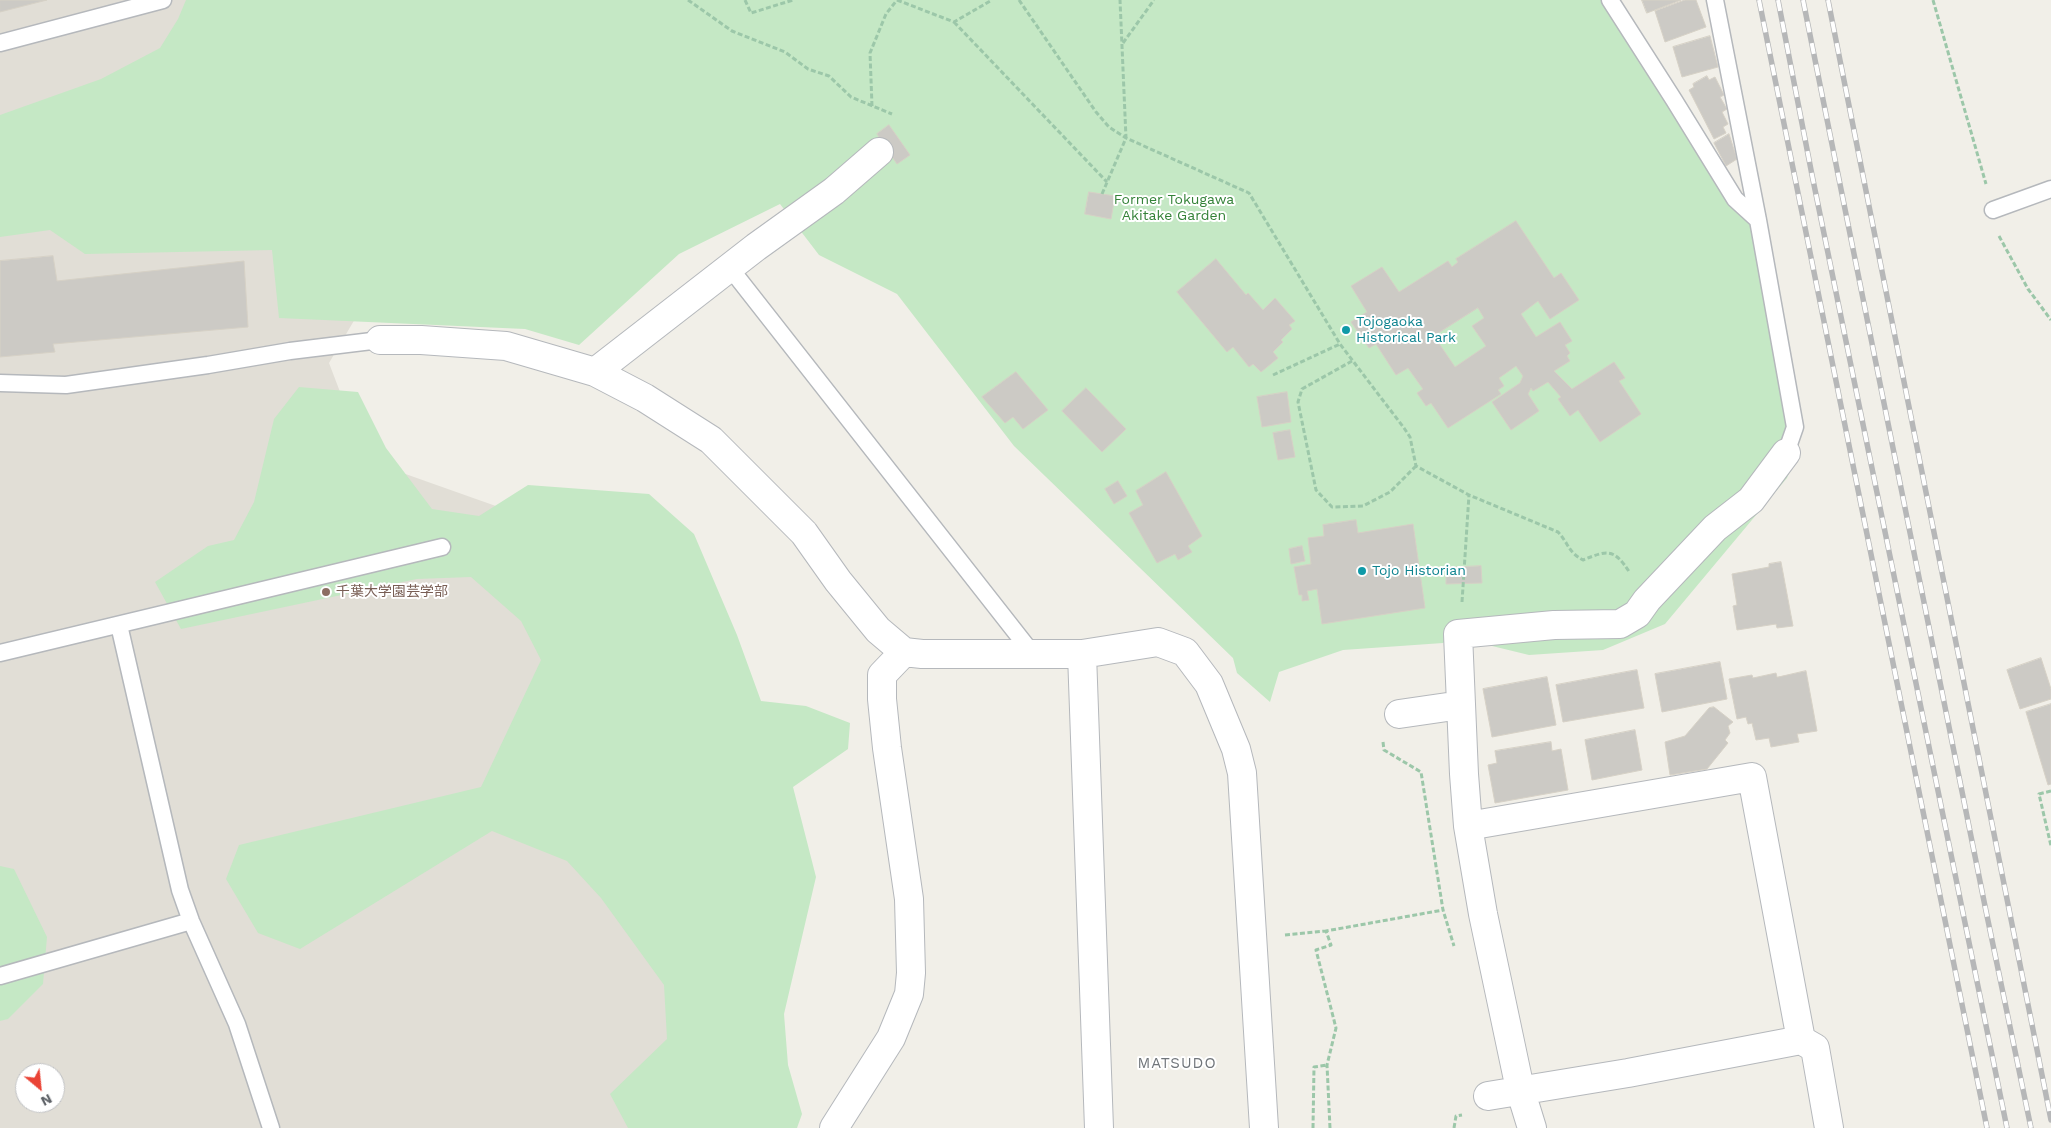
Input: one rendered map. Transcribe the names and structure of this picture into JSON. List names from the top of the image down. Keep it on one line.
{"districts":["MATSUDO"],"parks":["Former Tokugawa Akitake Garden"],"places":["Tojogaoka Historical Park","Tojo Historian","千葉大学園芸学部"],"north":"bottom right"}
